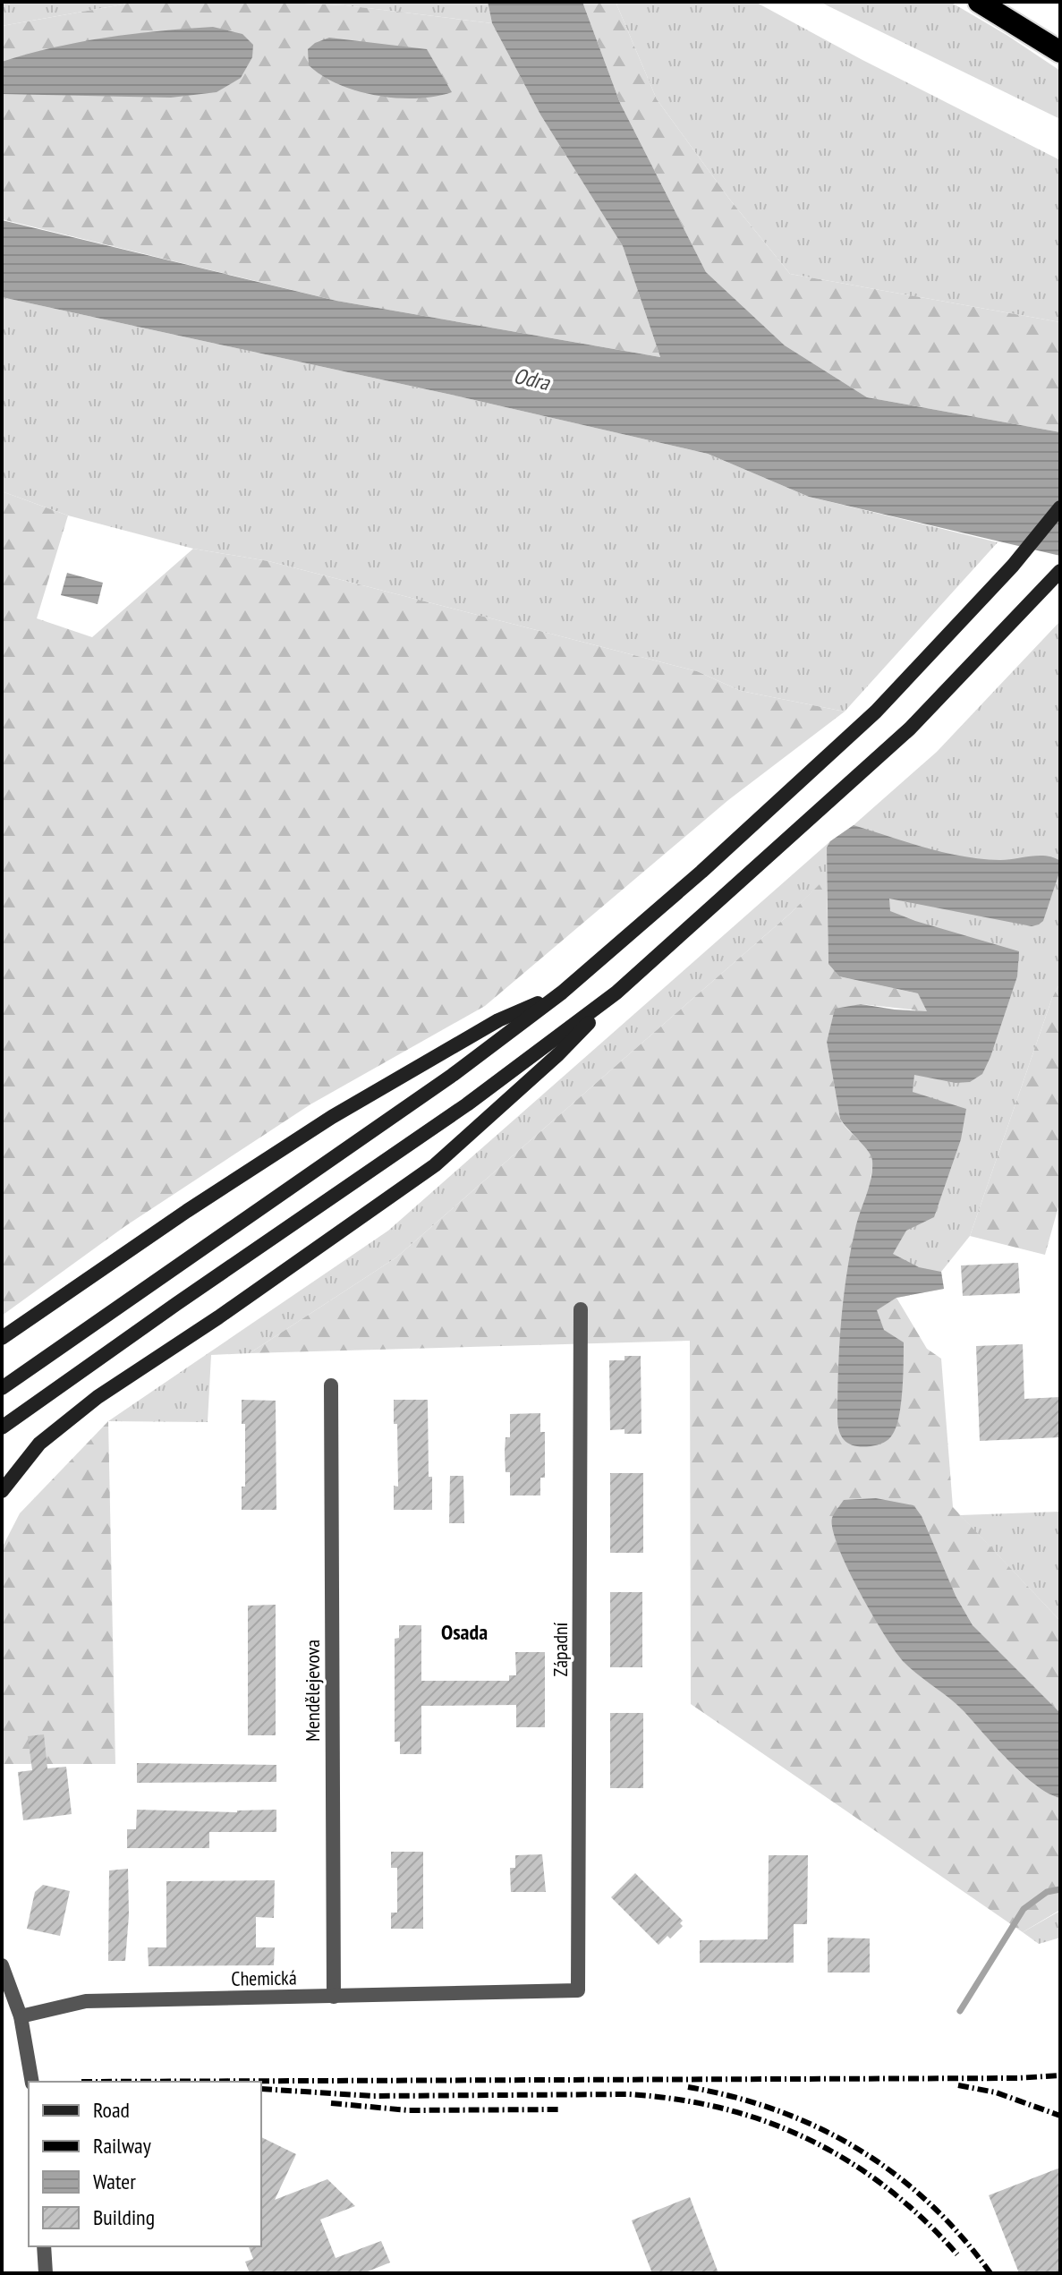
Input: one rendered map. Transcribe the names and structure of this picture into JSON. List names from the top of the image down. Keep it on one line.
{"streets":{"street":["Západní","Mendělejevova","Chemická"]},"crossings":[["Západní","Chemická"],["Mendělejevova","Chemická"]],"districts":["Osada"],"water":["Odra"],"legend":["Road","Railway","Water","Building"]}
